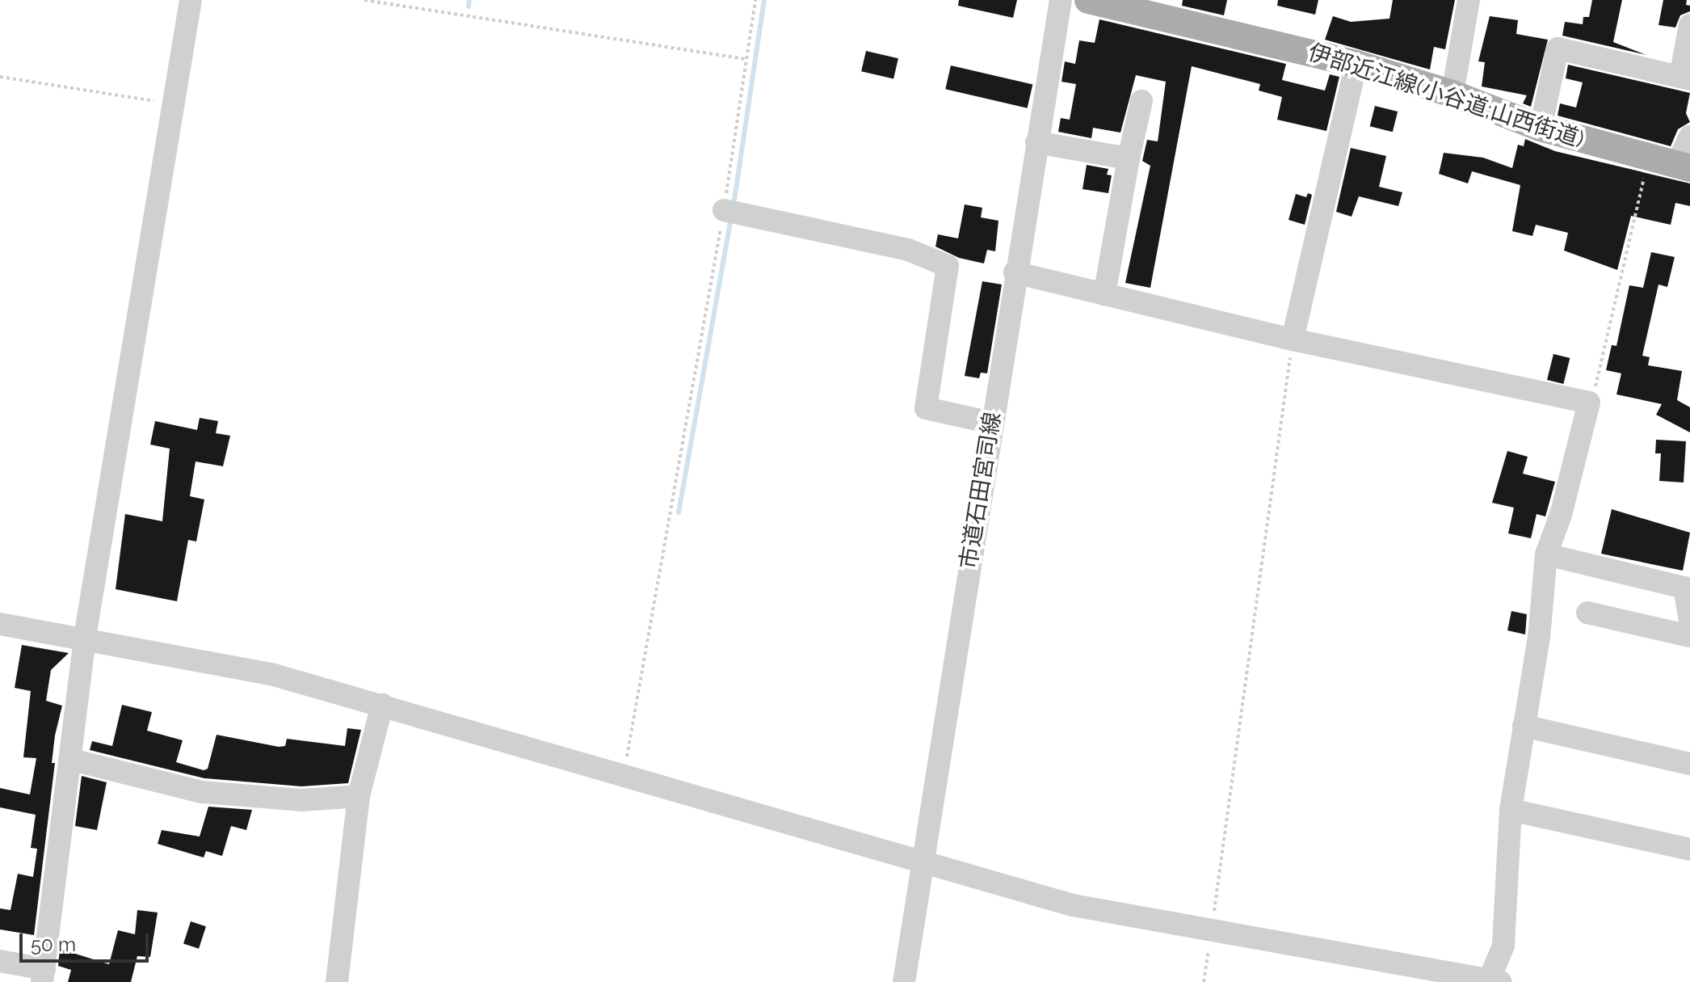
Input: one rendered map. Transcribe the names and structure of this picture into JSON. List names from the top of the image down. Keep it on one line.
{"streets":{"main road":["伊部近江線(小谷道;山西街道)"],"street":["市道石田宮司線"]},"scale_bar":"50 m"}
